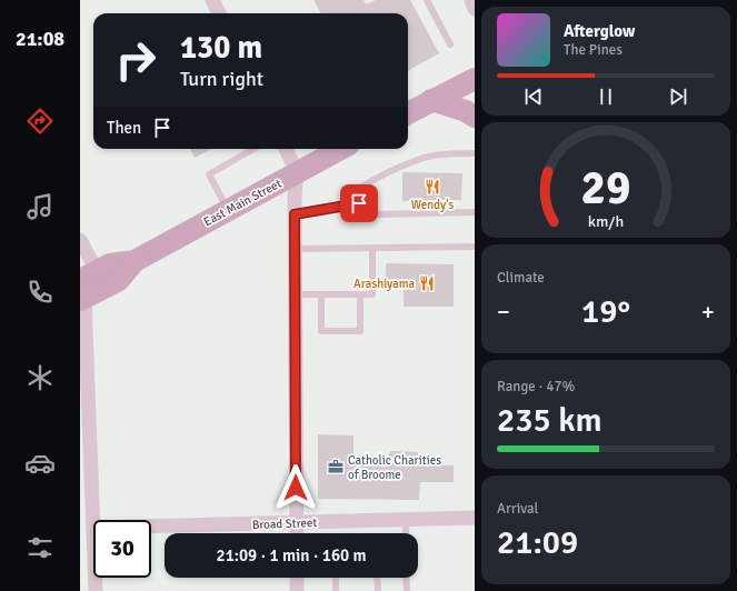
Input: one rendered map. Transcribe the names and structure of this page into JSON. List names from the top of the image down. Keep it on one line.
{"streets":{"main road":["East Main Street"],"street":["Broad Street"]},"places":{"restaurant":["Wendy's","Arashiyama"],"office":["Catholic Charities of Broome"]},"page":{"tabs":"21:08","turn":["130 m","Turn right"],"song":["Afterglow","The Pines"],"then":"Then","tile":["Climate",["Range · 47%","235 km"],["Arrival","21:09"]],"heat":["−","19°","+"],"limit":"30","trip":"21:09 · 1 min · 160 m","gauge":["29","km/h"]}}
